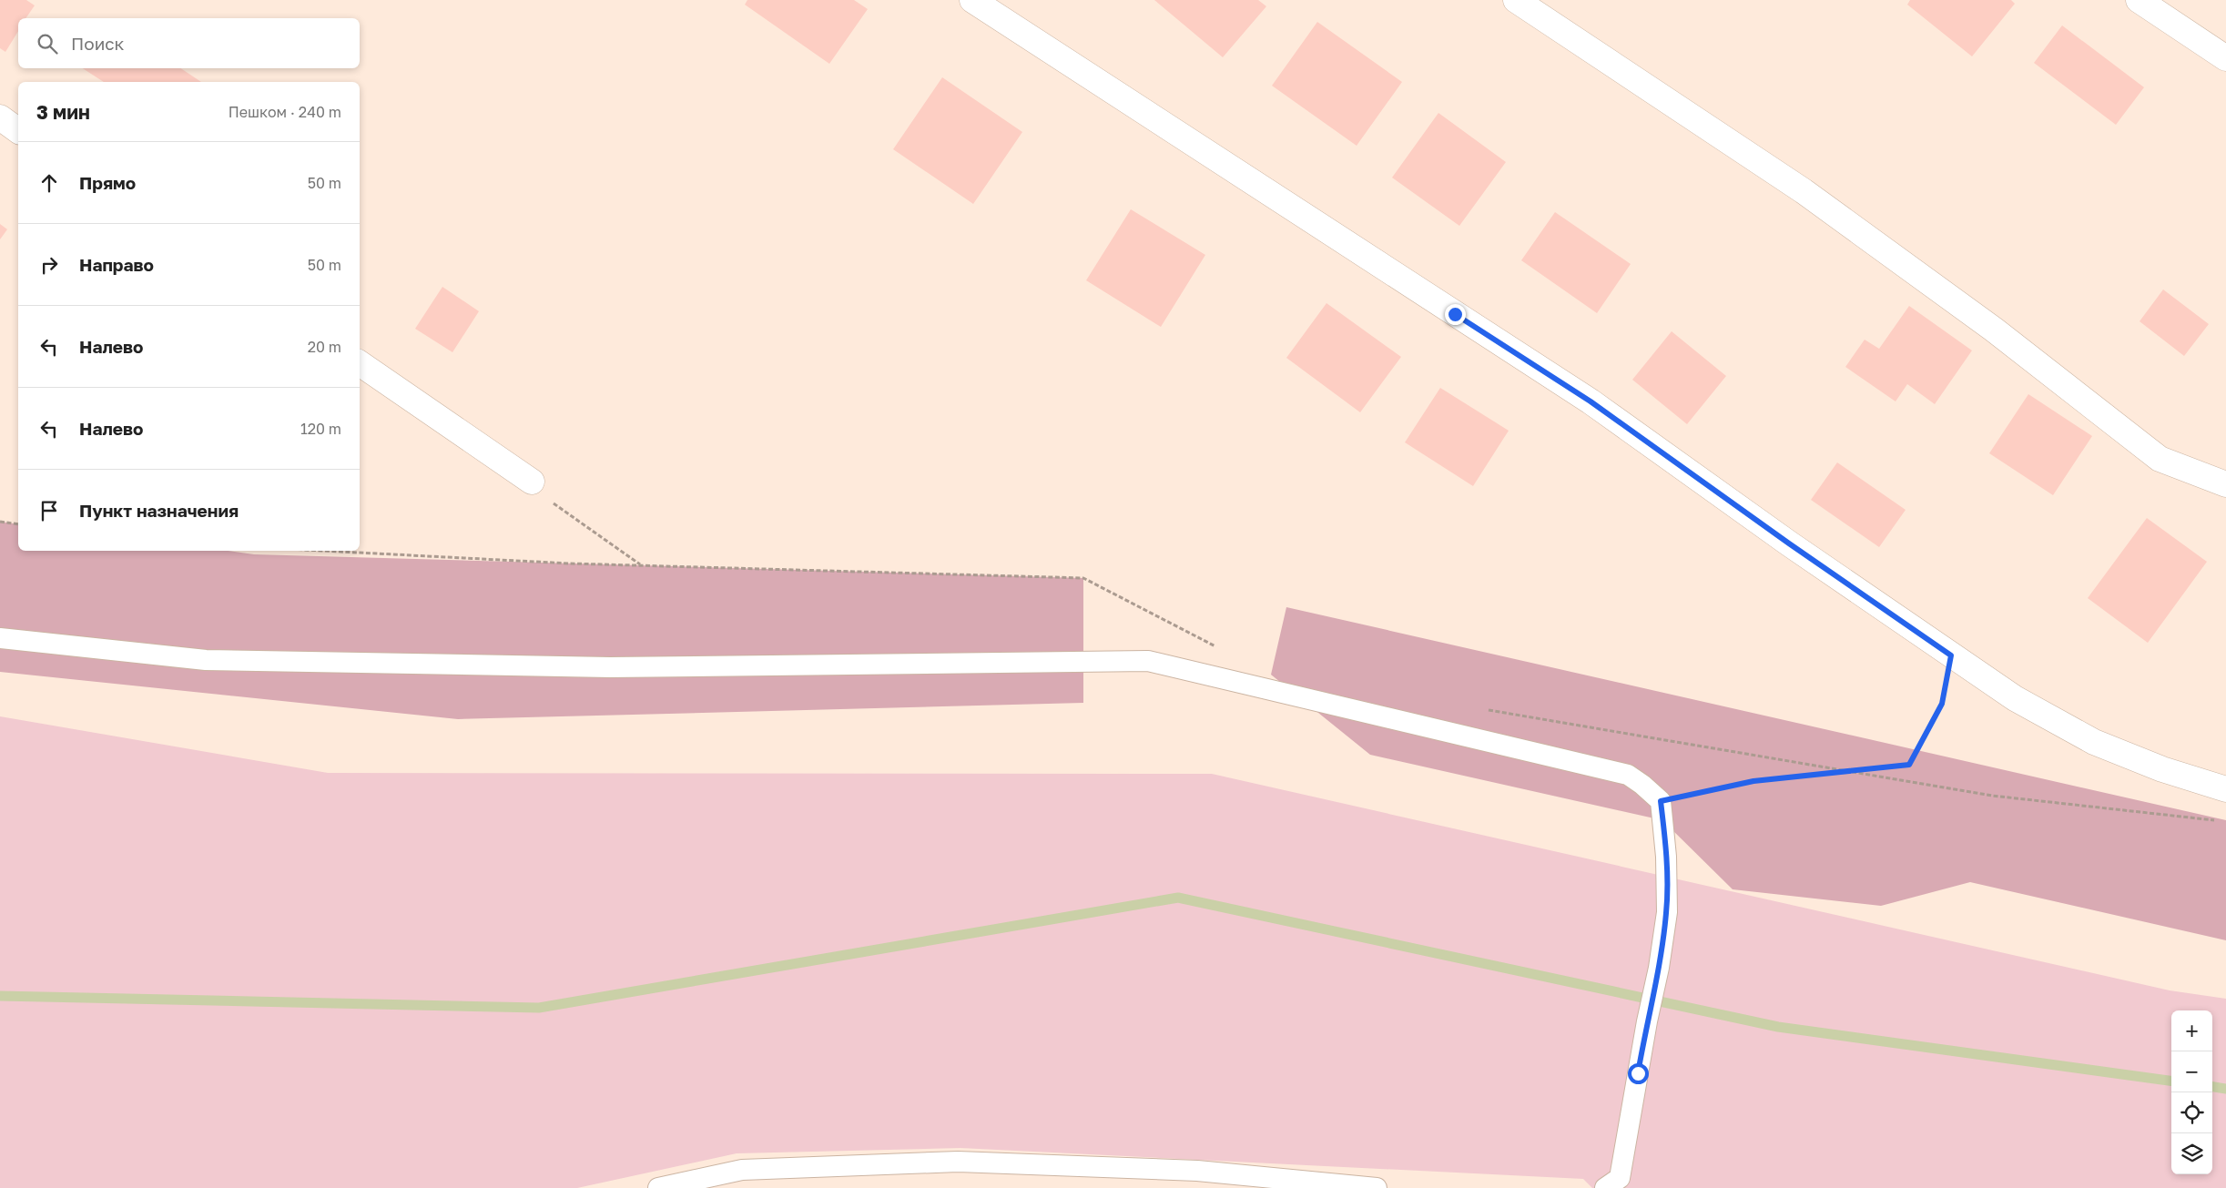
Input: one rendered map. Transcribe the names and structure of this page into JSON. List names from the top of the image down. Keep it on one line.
{"page":{"search":"Поиск","heading":["3 мин","Пешком · 240 m"],"list":[["Прямо","50 m"],["Направо","50 m"],["Налево","20 m"],["Налево","120 m"],"Пункт назначения"],"map_buttons":["+","−"]}}
